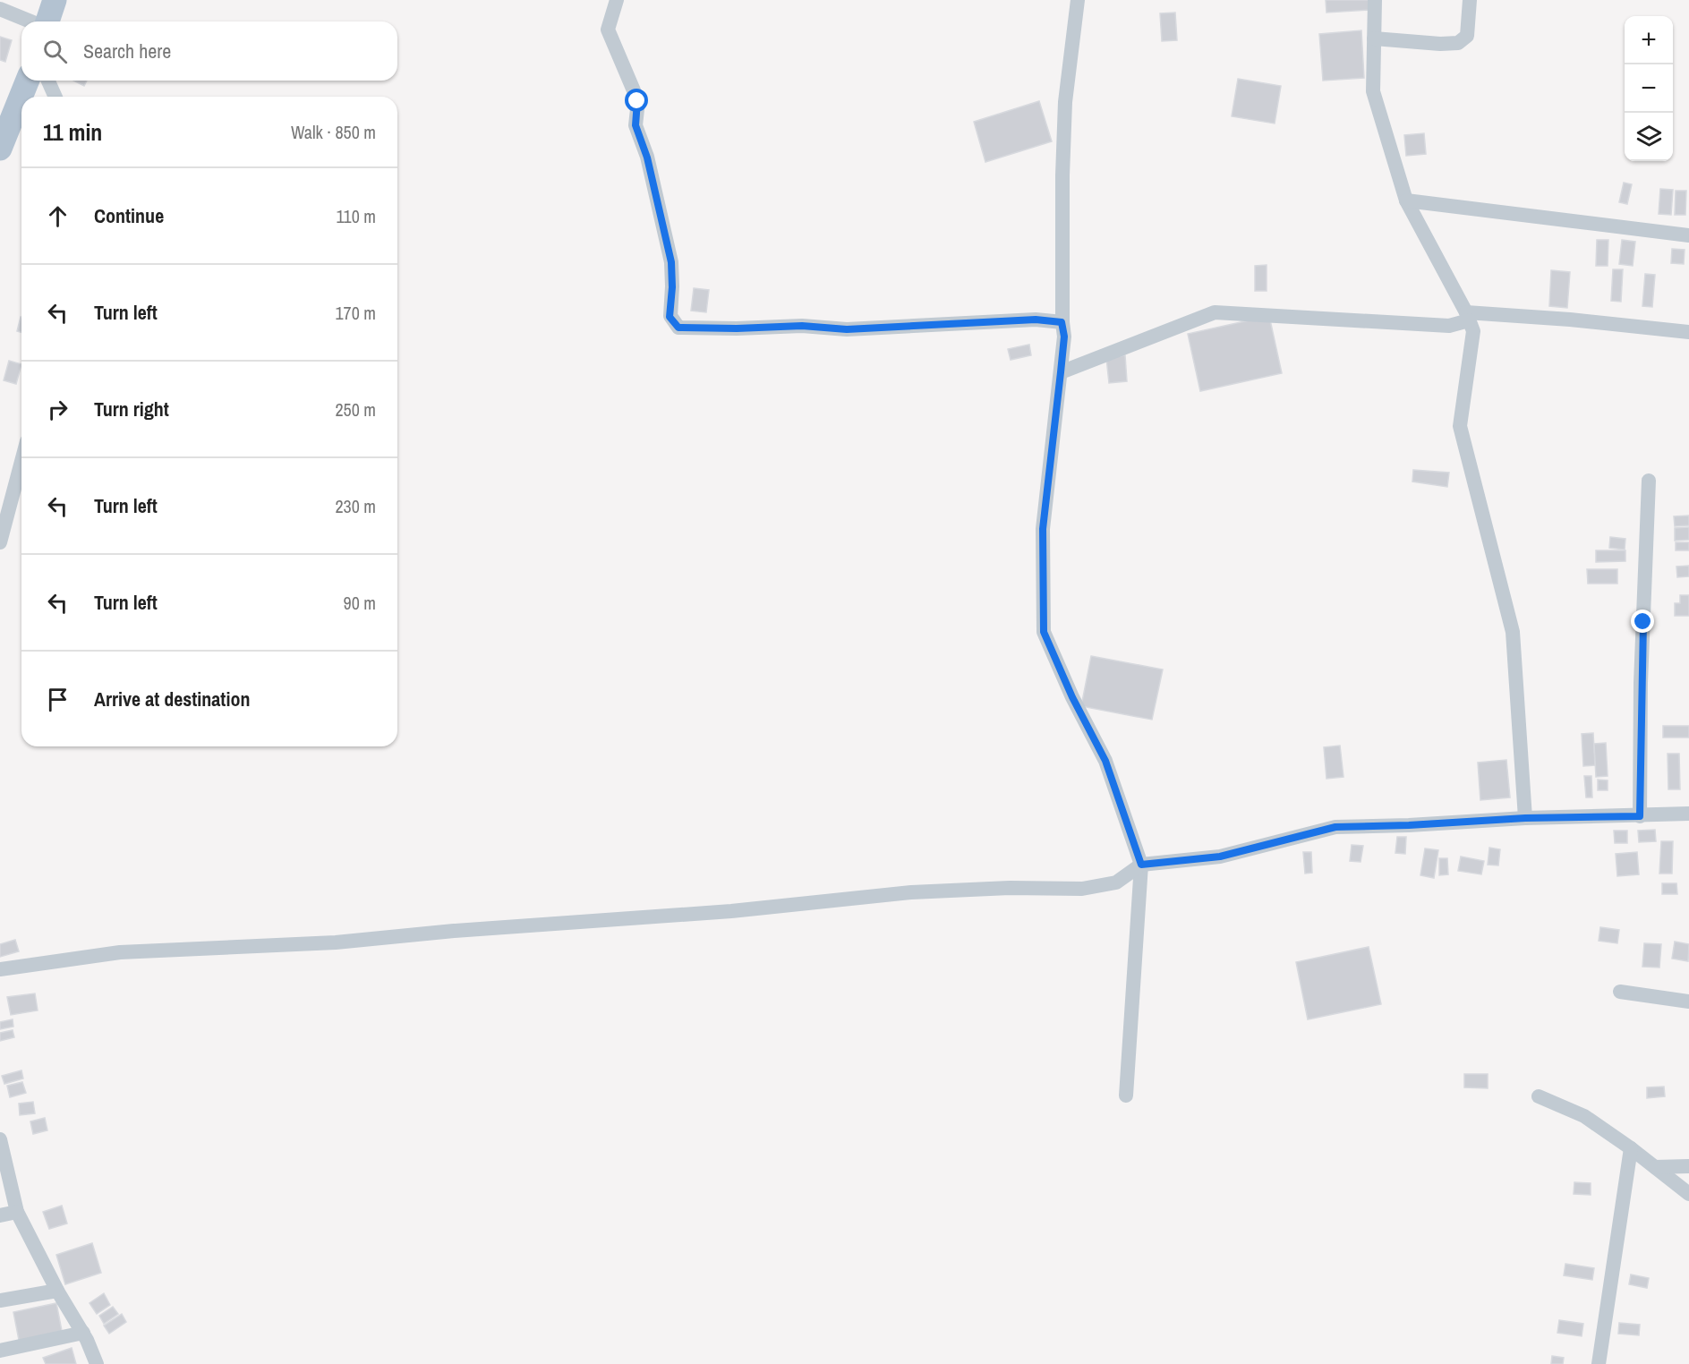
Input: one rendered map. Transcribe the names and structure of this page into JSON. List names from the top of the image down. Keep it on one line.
{"page":{"map_buttons":["+","−"],"search":"Search here","heading":["11 min","Walk · 850 m"],"list":[["Continue","110 m"],["Turn left","170 m"],["Turn right","250 m"],["Turn left","230 m"],["Turn left","90 m"],"Arrive at destination"]}}
